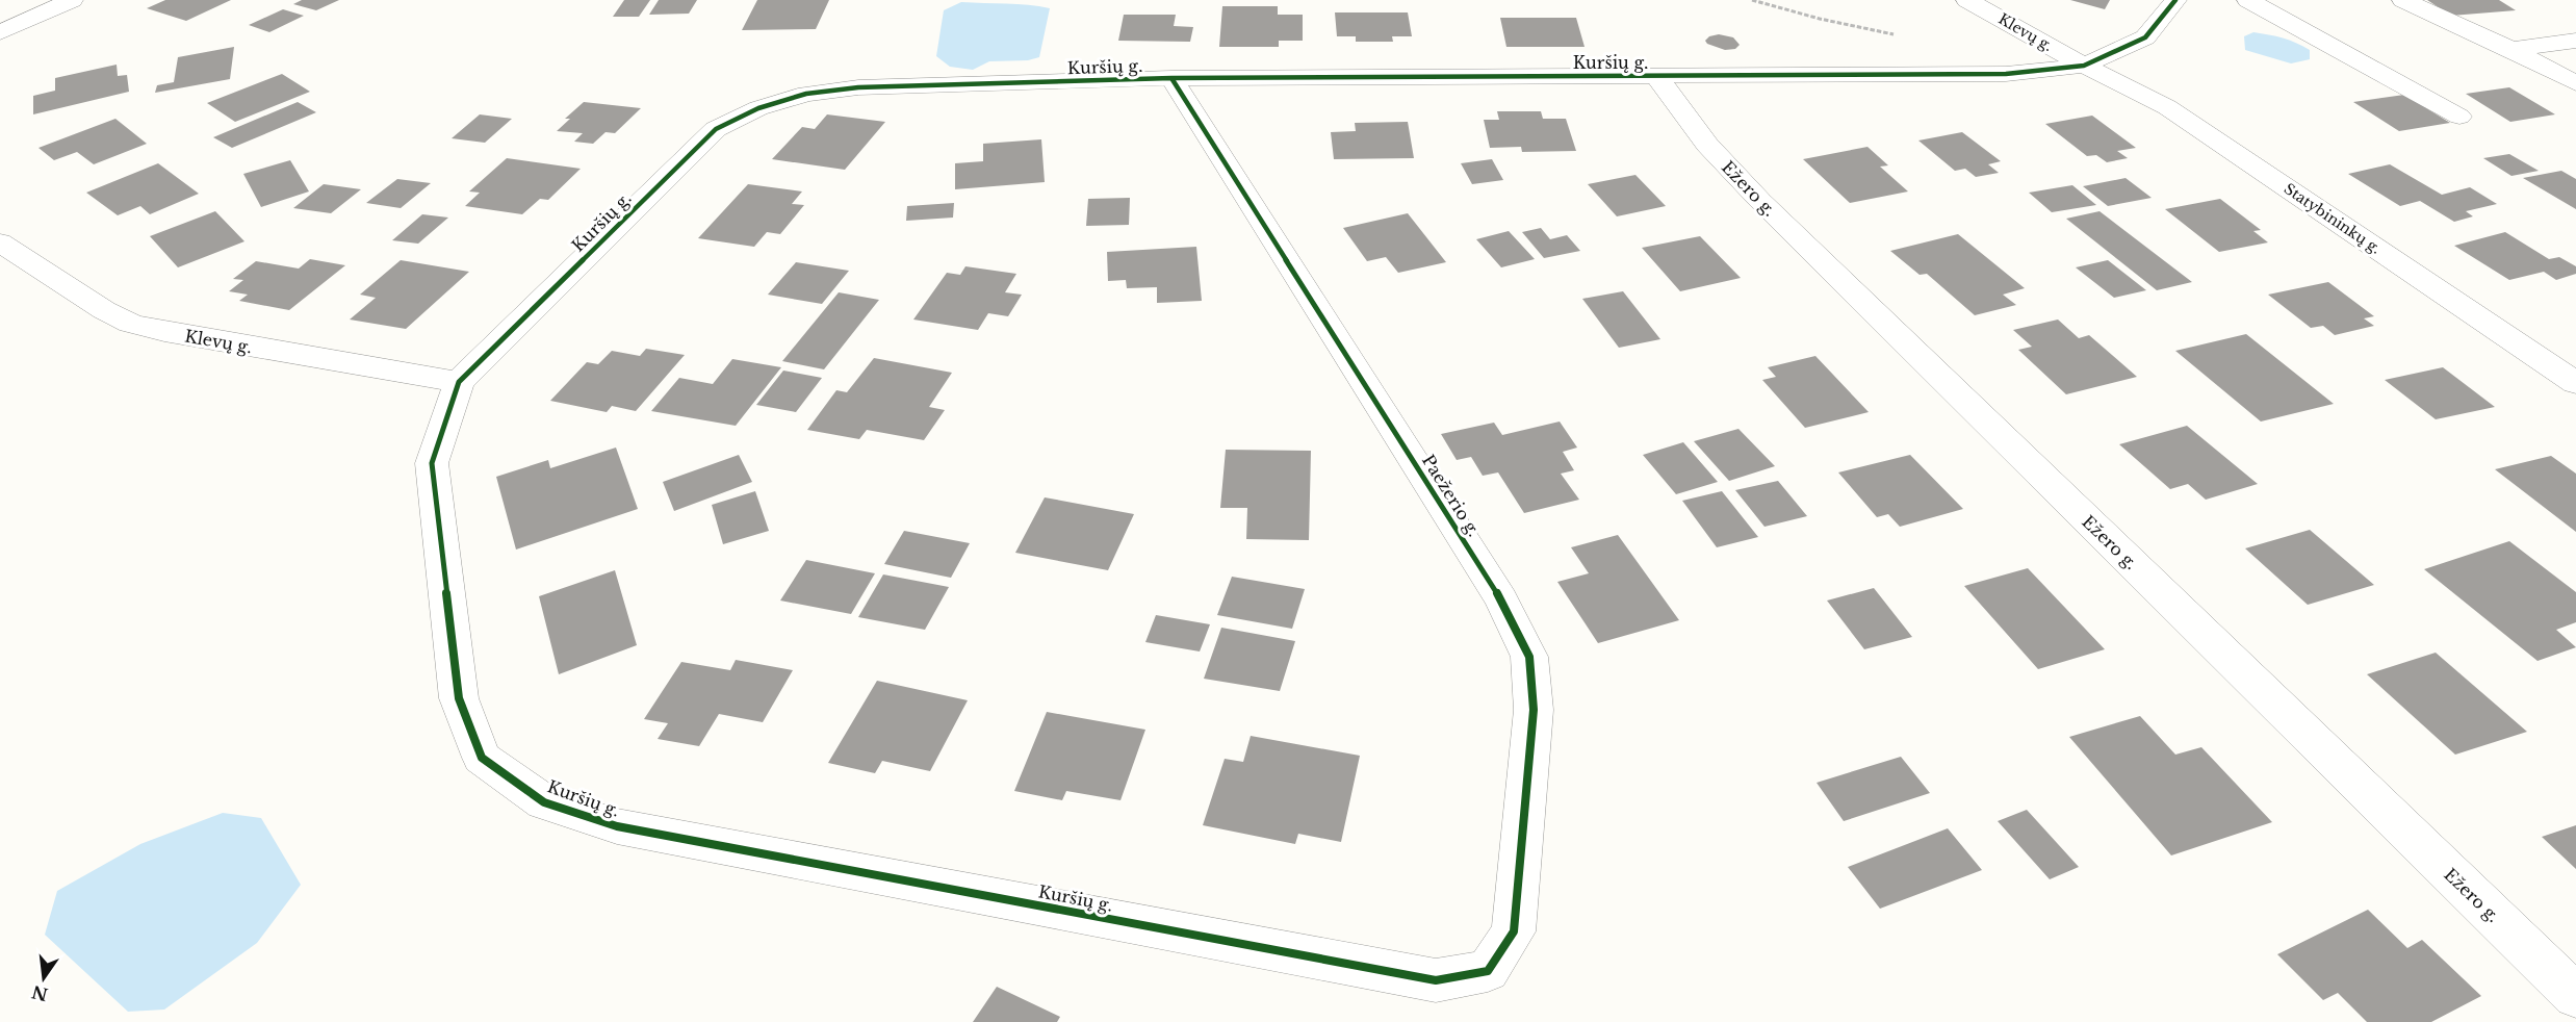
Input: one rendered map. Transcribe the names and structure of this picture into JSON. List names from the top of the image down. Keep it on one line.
{"streets":{"street":["Klevų g.","Kuršių g.","Ežero g.","Statybininkų g.","Paežerio g."]},"crossings":[["Klevų g.","Kuršių g."],["Klevų g.","Statybininkų g."],["Kuršių g.","Ežero g."],["Kuršių g.","Statybininkų g."],["Kuršių g.","Paežerio g."]],"north":"bottom"}
